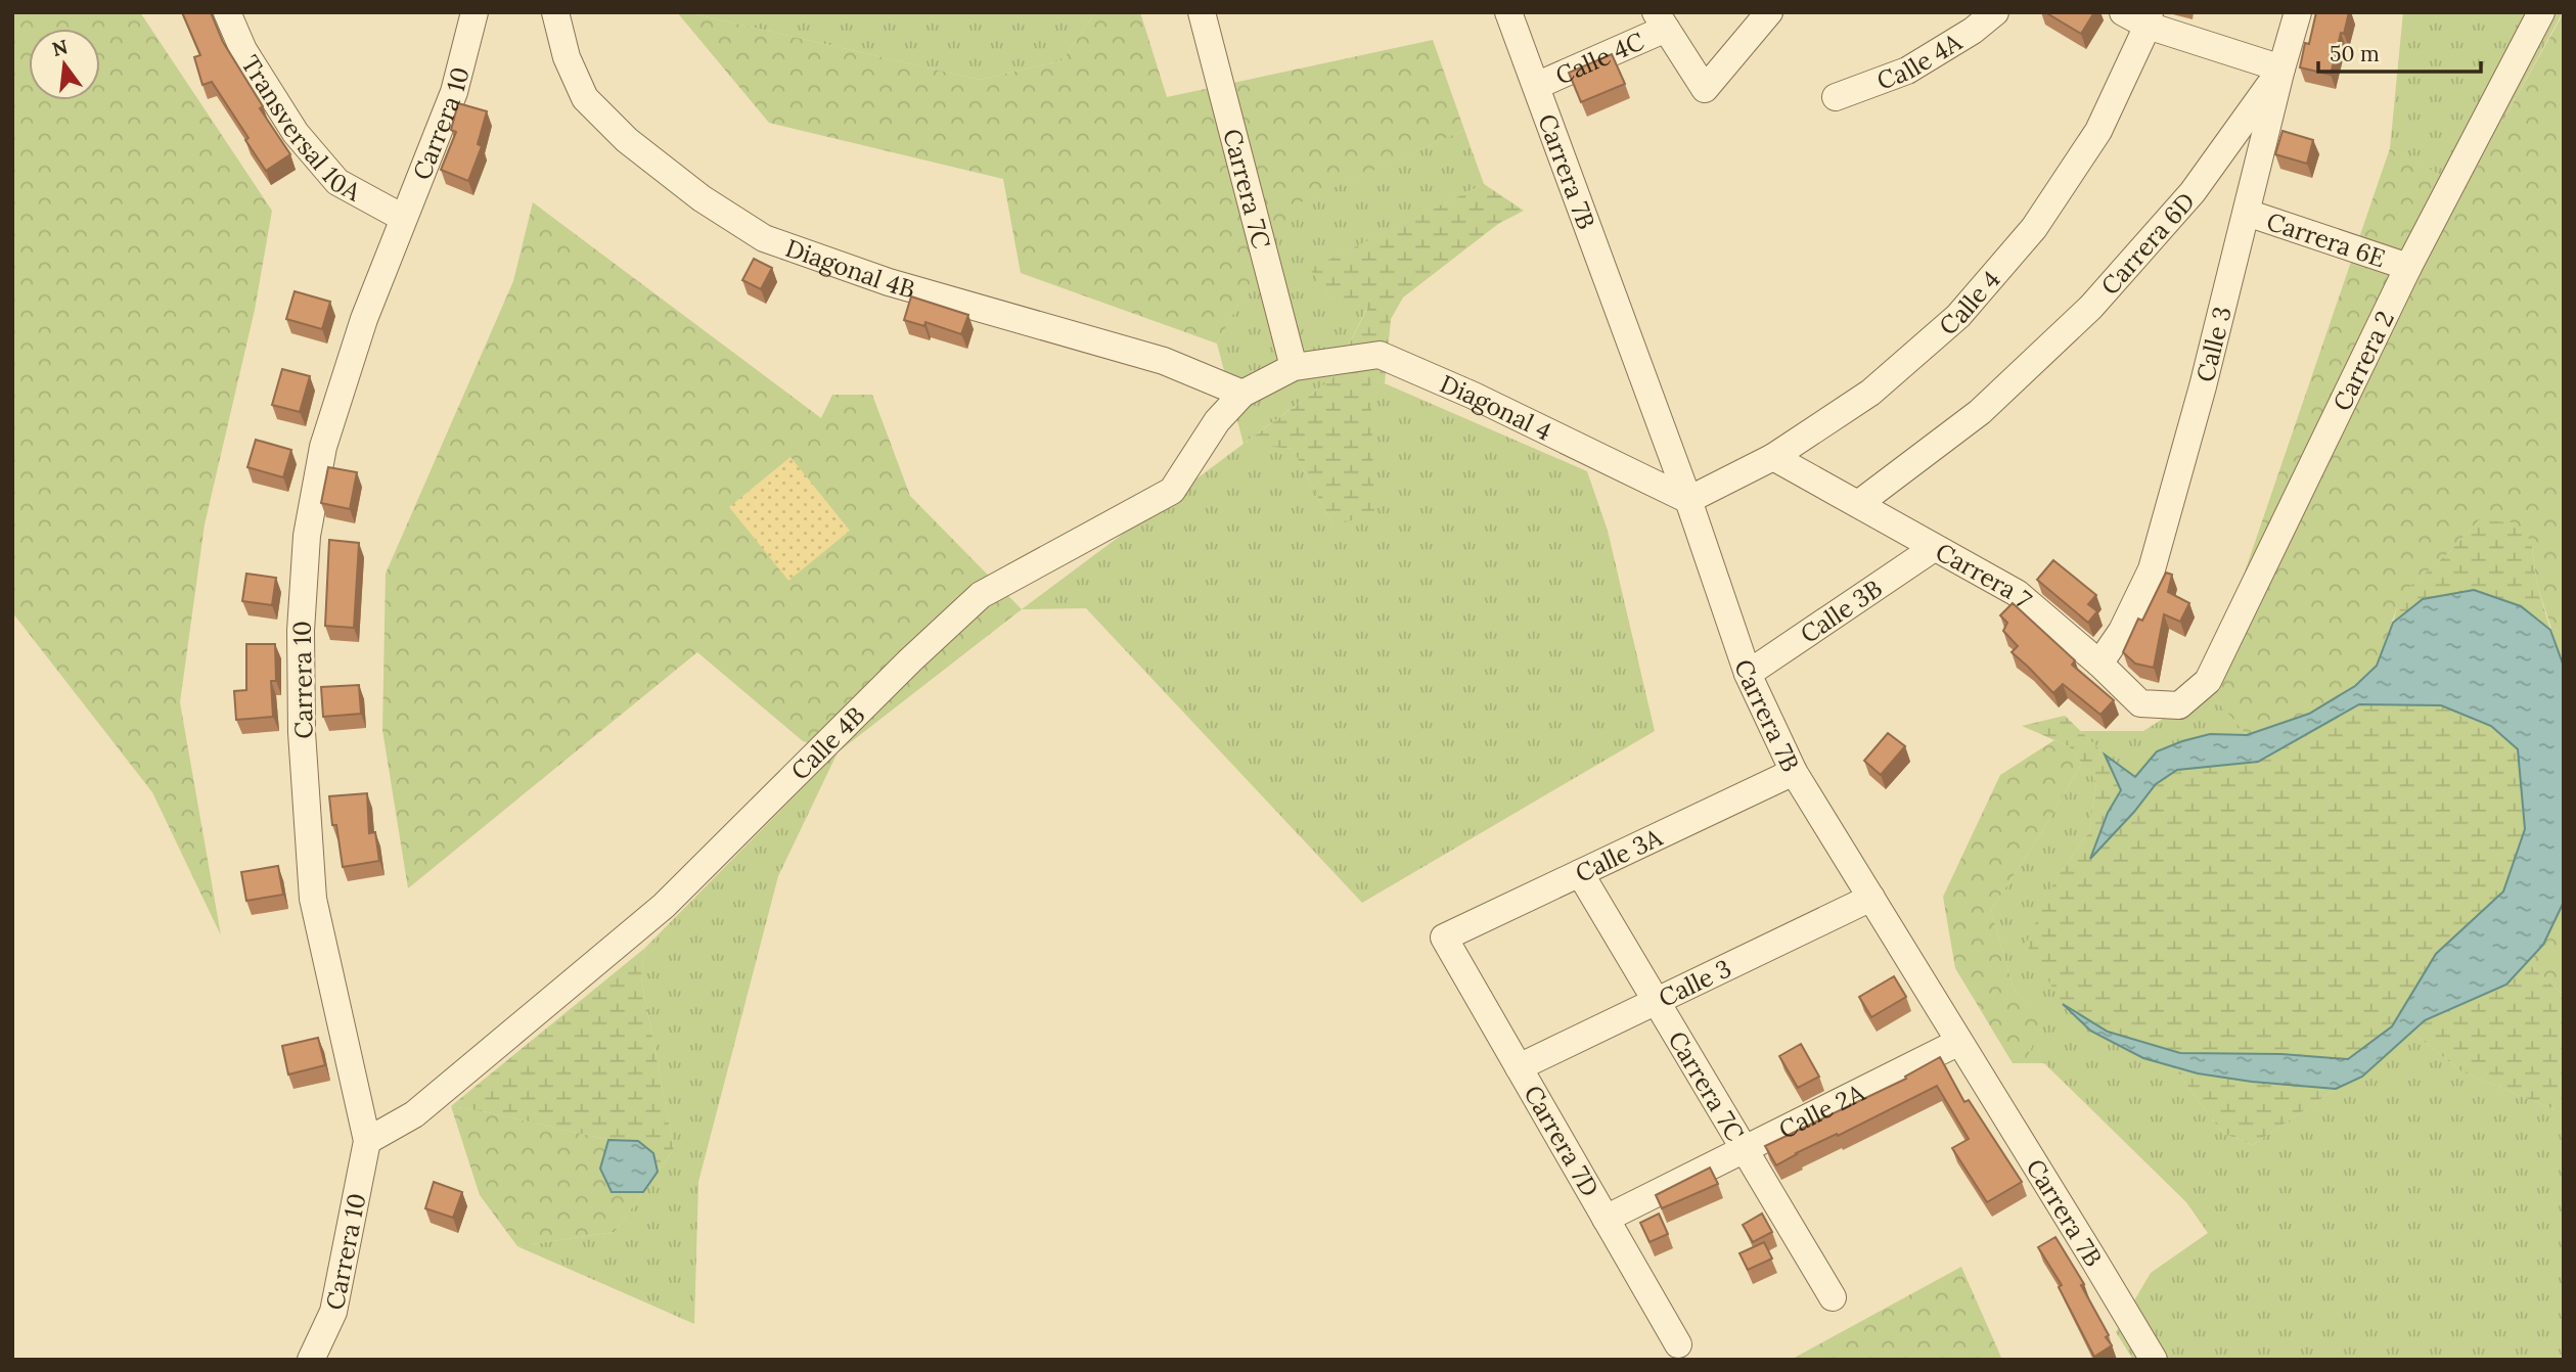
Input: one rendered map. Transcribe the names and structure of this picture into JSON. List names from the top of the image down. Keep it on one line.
{"streets":{"street":["Calle 4C","Calle 4A","Carrera 10","Transversal 10A","Carrera 7B","Carrera 7C","Carrera 6E","Carrera 6D","Diagonal 4B","Calle 4","Calle 3","Carrera 2","Diagonal 4","Carrera 7","Calle 3B","Calle 4B","Calle 3A","Calle 2A","Carrera 7D"]},"crossings":[["Calle 4C","Carrera 7B"],["Carrera 10","Transversal 10A"],["Carrera 10","Calle 4B"],["Carrera 7B","Calle 4"],["Carrera 7B","Calle 3"],["Carrera 7B","Diagonal 4"],["Carrera 7B","Calle 3B"],["Carrera 7B","Calle 3A"],["Carrera 7B","Calle 2A"],["Carrera 7C","Calle 3"],["Carrera 7C","Diagonal 4"],["Carrera 7C","Calle 4B"],["Carrera 7C","Calle 3A"],["Carrera 7C","Calle 2A"],["Carrera 6E","Calle 3"],["Carrera 6E","Carrera 2"],["Carrera 6D","Calle 3"],["Carrera 6D","Carrera 7"],["Diagonal 4B","Calle 4B"],["Calle 4","Diagonal 4"],["Calle 4","Carrera 7"],["Calle 3","Carrera 7"],["Calle 3","Carrera 7D"],["Carrera 2","Carrera 7"],["Diagonal 4","Calle 4B"],["Carrera 7","Calle 3B"],["Calle 3A","Carrera 7D"],["Calle 2A","Carrera 7D"]],"scale_bar":"50 m","north":"top"}
